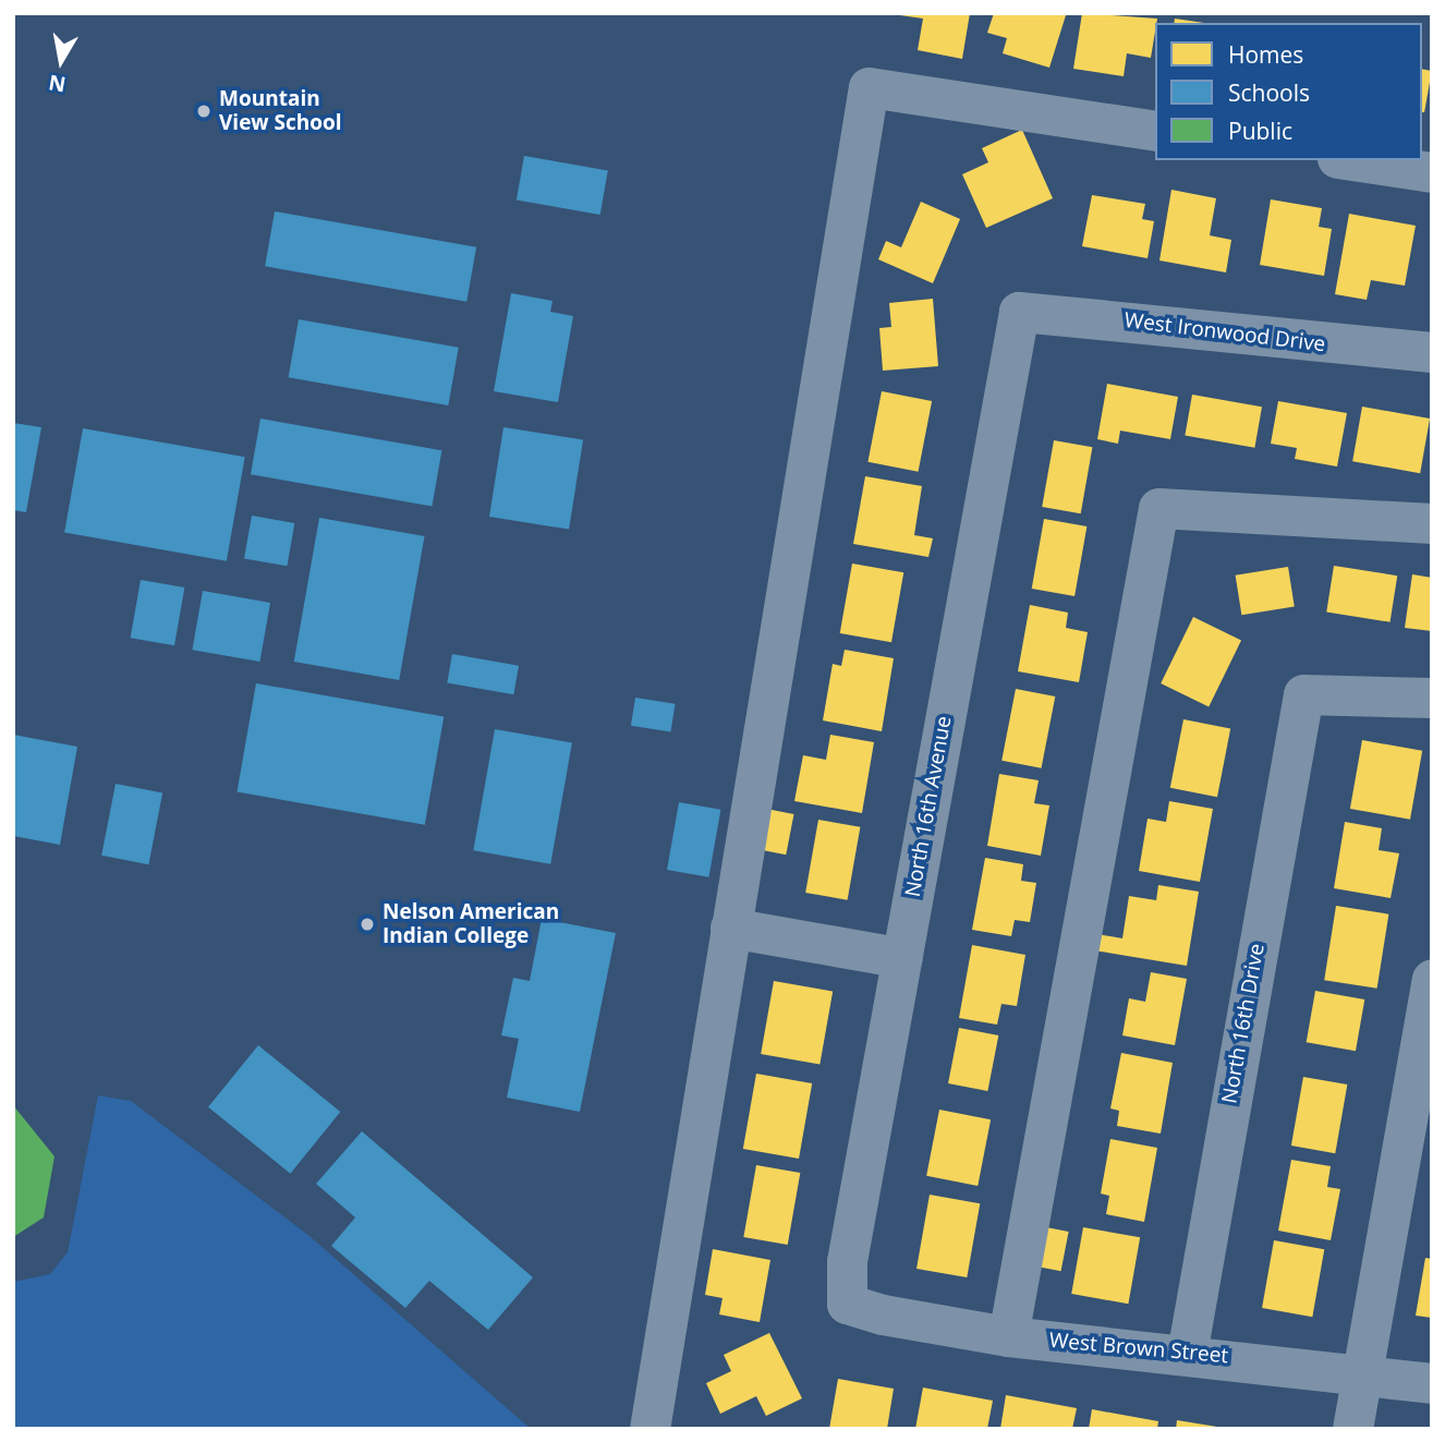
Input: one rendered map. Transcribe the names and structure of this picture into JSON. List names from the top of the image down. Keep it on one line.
{"streets":{"street":["West Ironwood Drive","North 16th Avenue","North 16th Drive","West Brown Street"]},"crossings":[["West Ironwood Drive","North 16th Avenue"],["North 16th Avenue","West Brown Street"],["North 16th Drive","West Brown Street"]],"places":["Mountain View School","Nelson American Indian College"],"legend":["Homes","Schools","Public"],"north":"bottom"}
